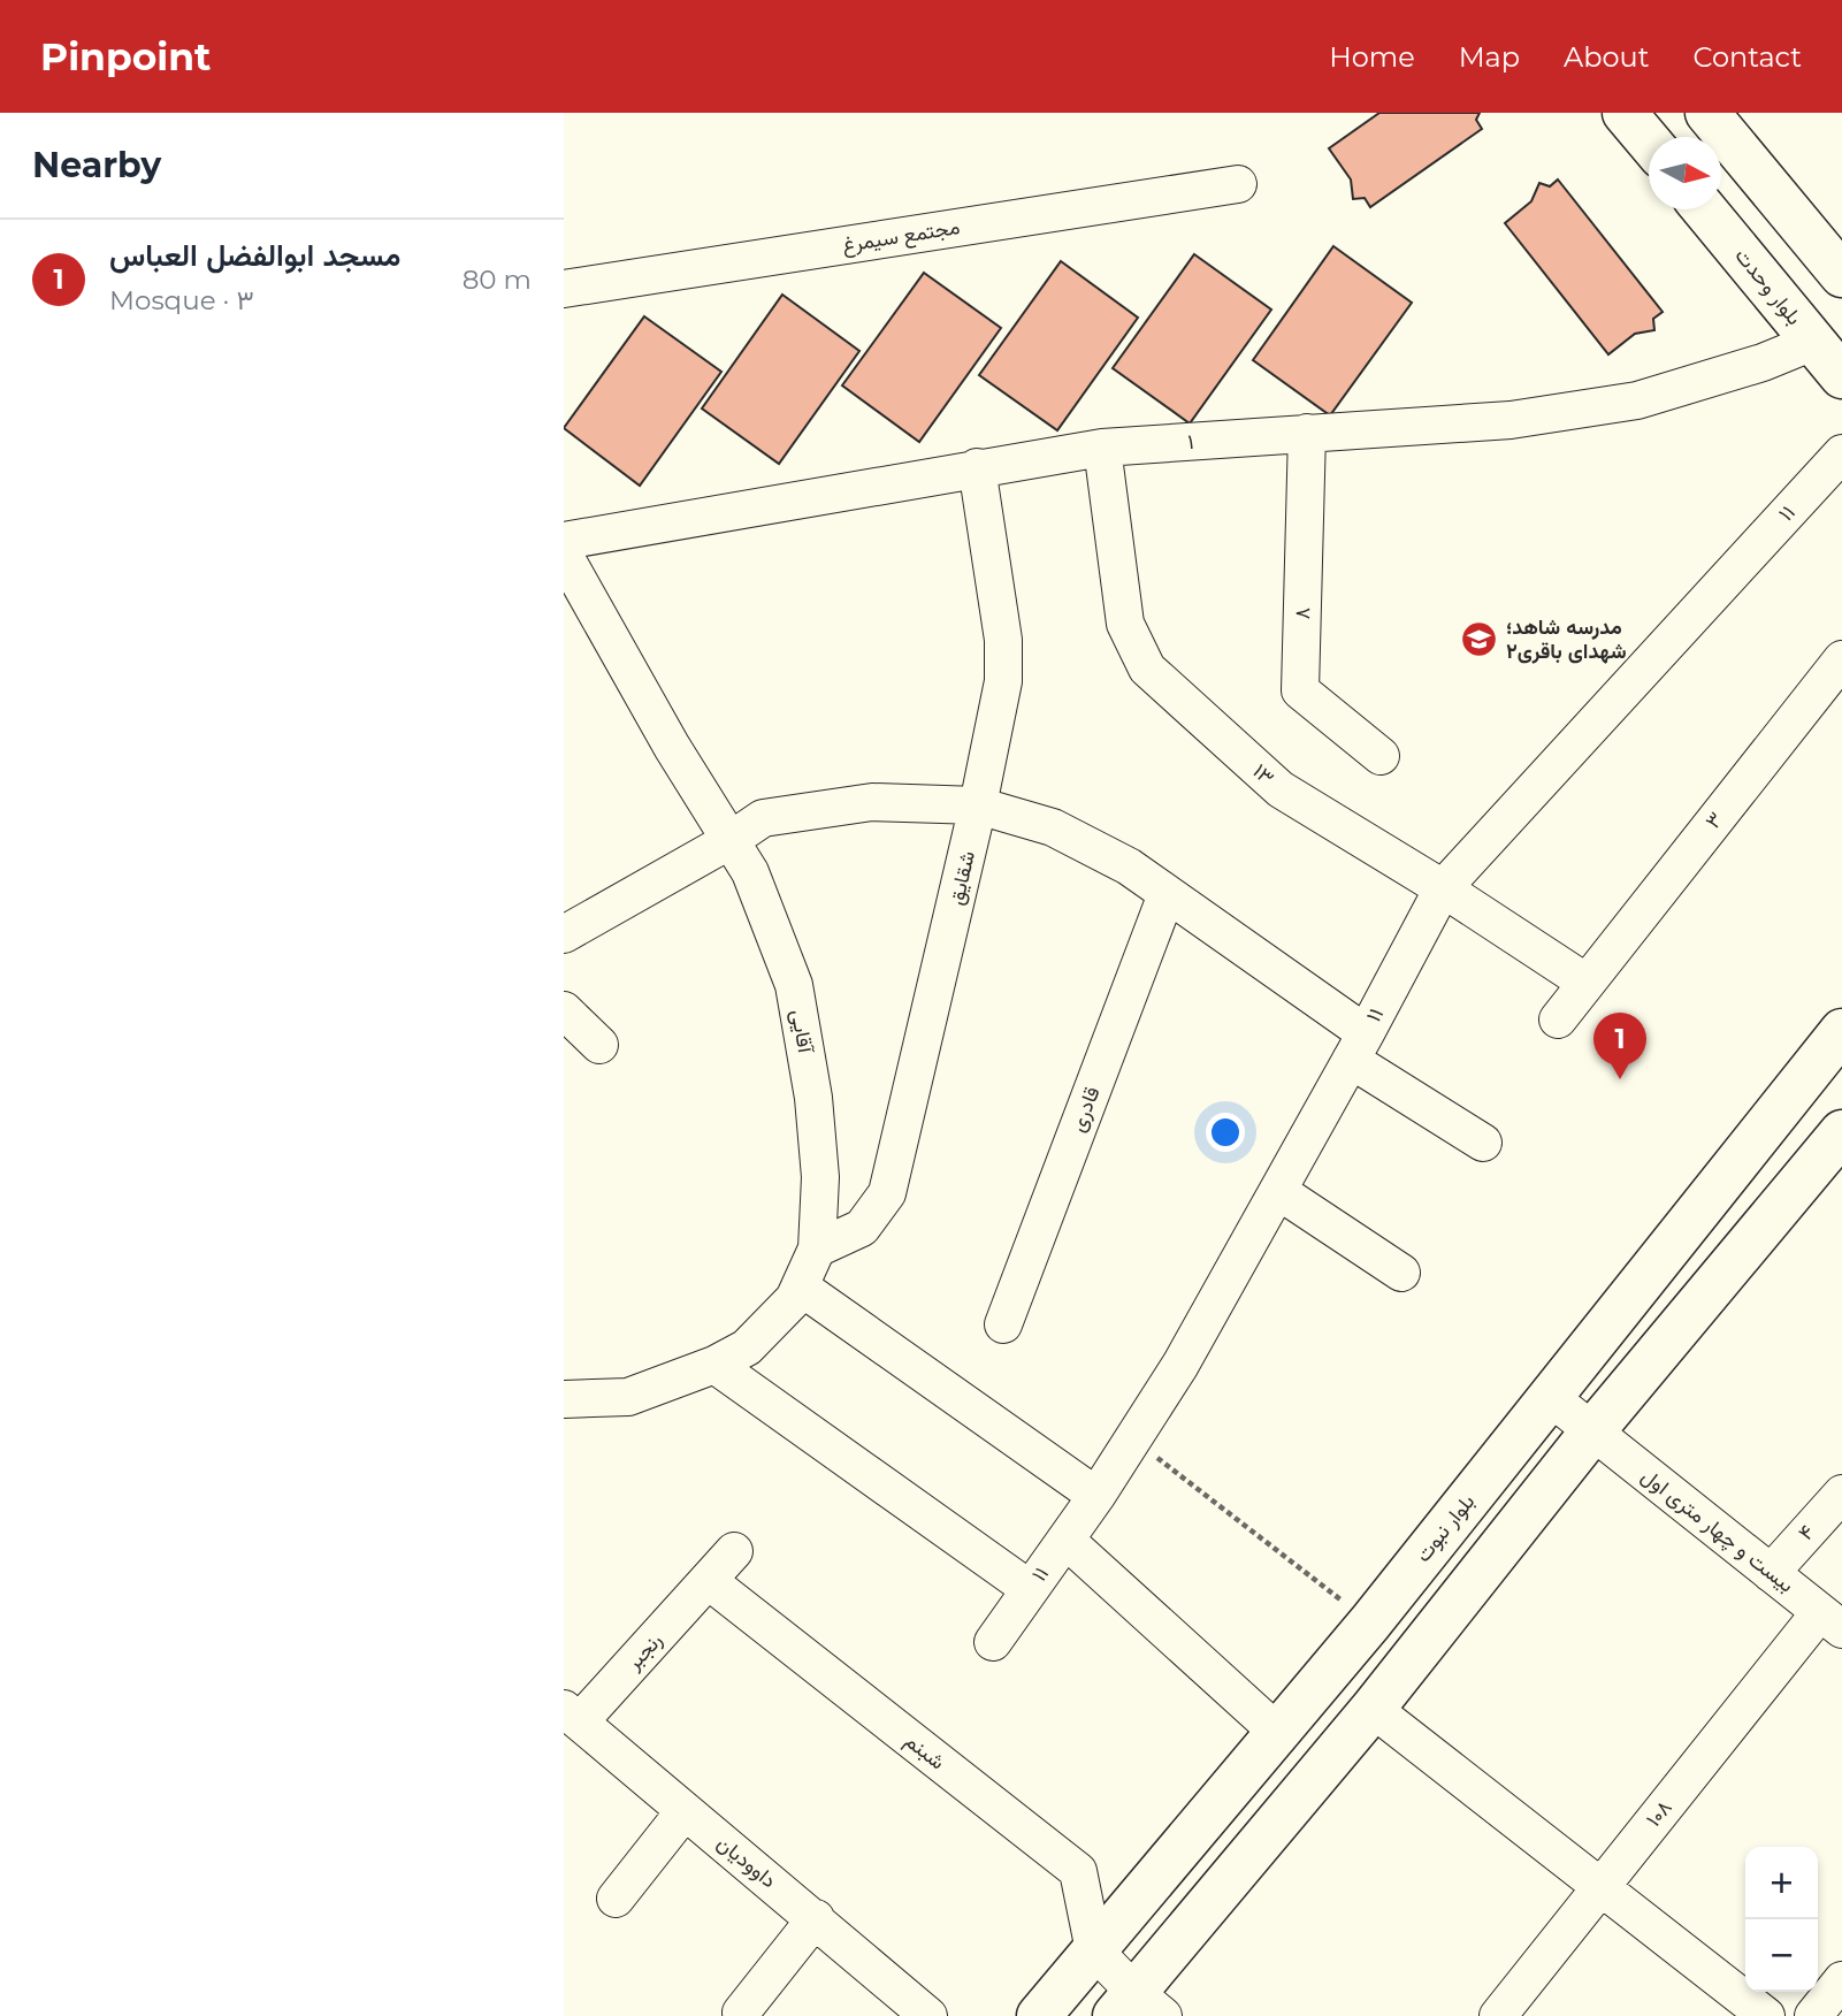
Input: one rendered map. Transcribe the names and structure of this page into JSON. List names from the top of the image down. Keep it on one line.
{"streets":{"main road":["بلوار وحدت","بلوار نبوت"],"street":["مجتمع سیمرغ","۱","۱۱","۸","۱۳","۳","شقایق","آقایی","قادری","بیست و چهار متری اول","۴","رنجبر","شبنم","۱۰۸","داوودیان"]},"crossings":[["بلوار وحدت","۱"],["۱","۸"],["۱","۱۳"],["۱","شقایق"],["۱۱","۱۳"],["۱۳","۳"],["شقایق","آقایی"],["بلوار نبوت","بیست و چهار متری اول"],["بلوار نبوت","شبنم"],["بیست و چهار متری اول","۴"],["بیست و چهار متری اول","۱۰۸"],["رنجبر","شبنم"],["رنجبر","داوودیان"]],"places":{"school or university":["مدرسه شاهد؛ شهدای باقری۲"]},"north":"right","page":{"header":"Pinpoint","nav":["Home","Map","About","Contact"],"heading":"Nearby","list":[{"mark":"1","name":"مسجد ابوالفضل العباس","note":"Mosque · ۳","value":"80 m"}],"pins":"1","map_buttons":["+","−"]}}
